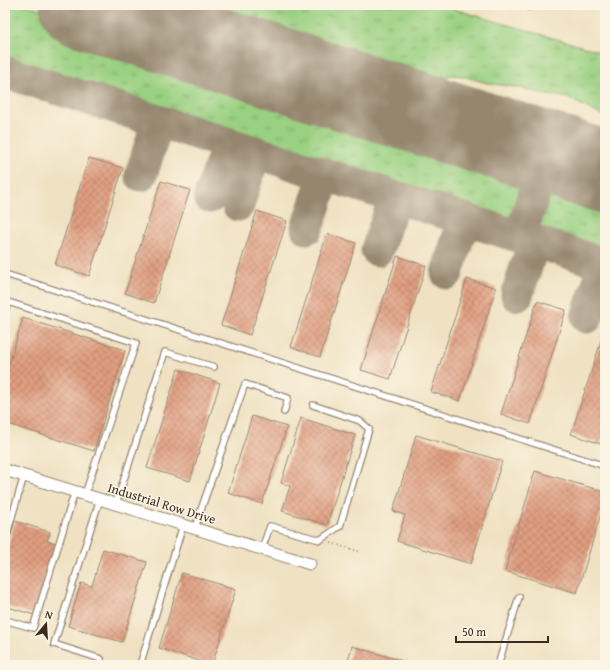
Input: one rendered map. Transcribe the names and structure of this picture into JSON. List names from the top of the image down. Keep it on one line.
{"streets":{"street":["Industrial Row Drive"]},"scale_bar":"50 m","north":"top"}
